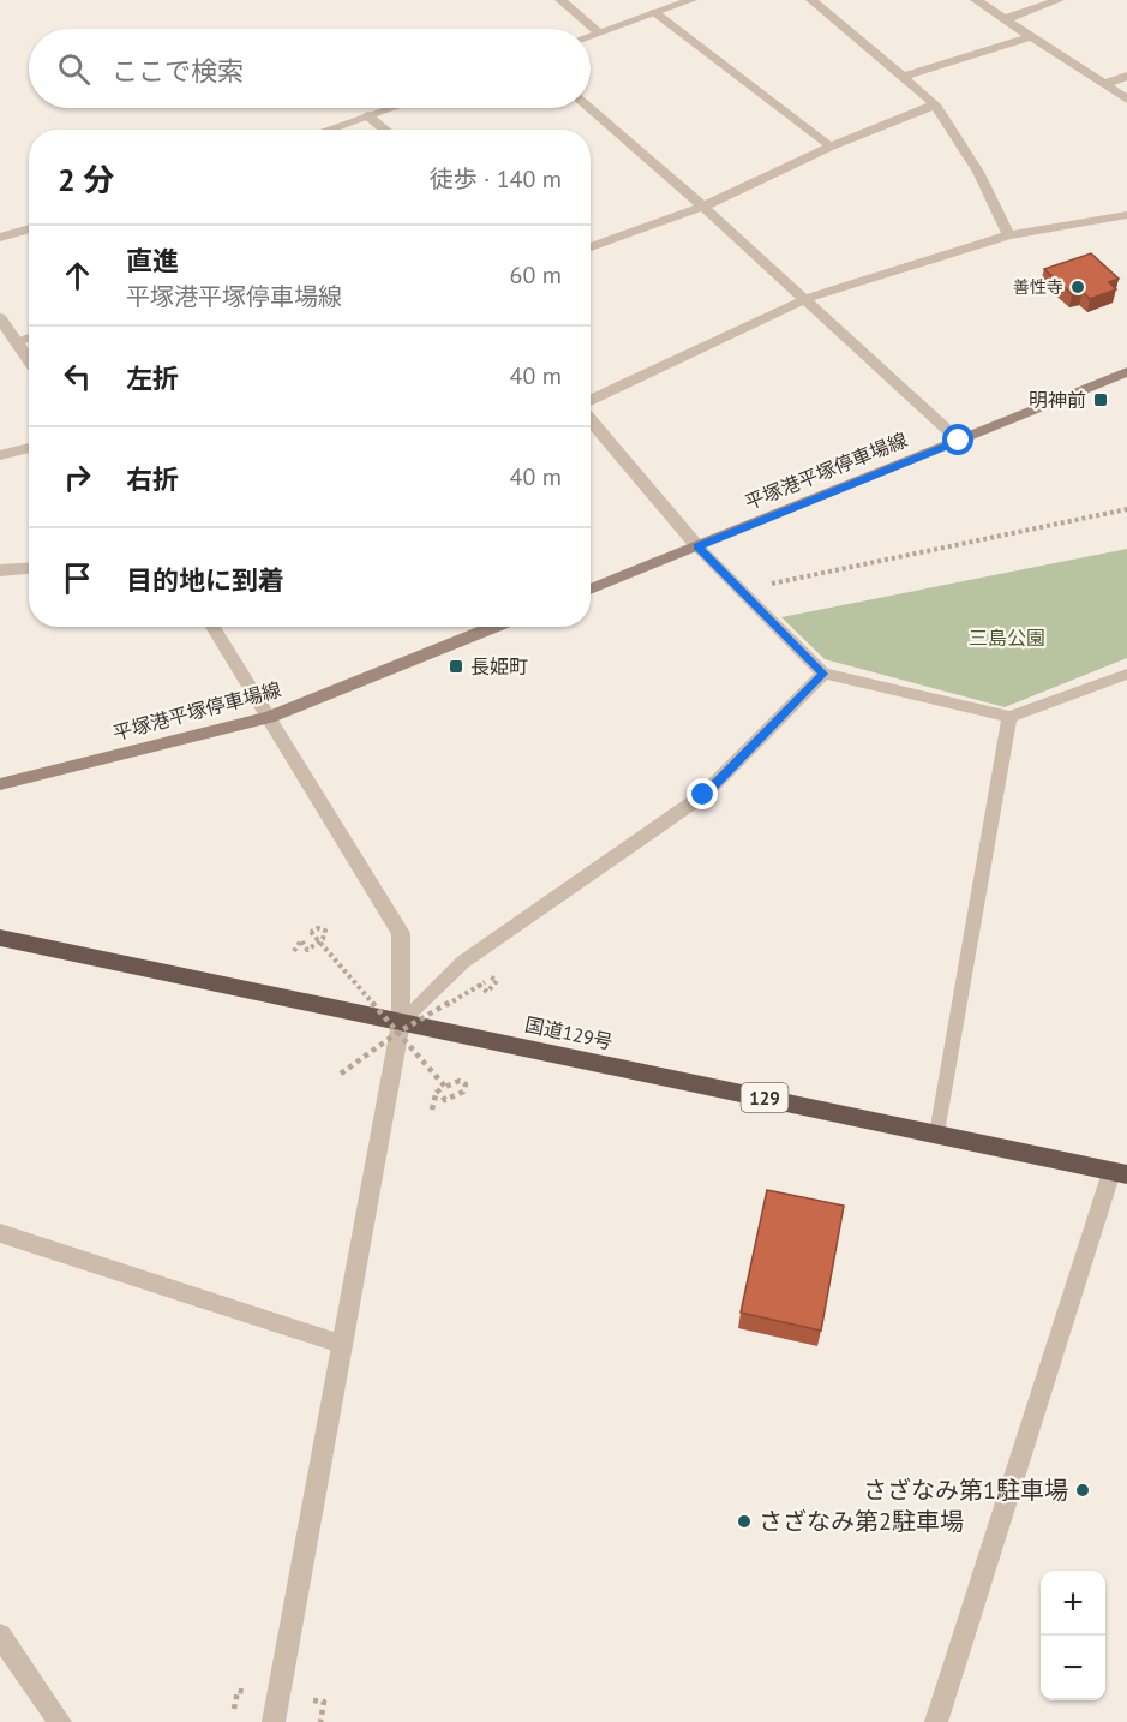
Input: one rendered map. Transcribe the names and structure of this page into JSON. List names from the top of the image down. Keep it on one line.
{"streets":{"highway":["国道129号","129"],"main road":["平塚港平塚停車場線"]},"parks":["三島公園"],"places":{"other":["善性寺","さざなみ第1駐車場","さざなみ第2駐車場"],"transit":["明神前","長姫町"]},"page":{"search":"ここで検索","heading":["2 分","徒歩 · 140 m"],"list":[["直進","平塚港平塚停車場線","60 m"],["左折","40 m"],["右折","40 m"],"目的地に到着"],"map_buttons":["+","−"]}}
